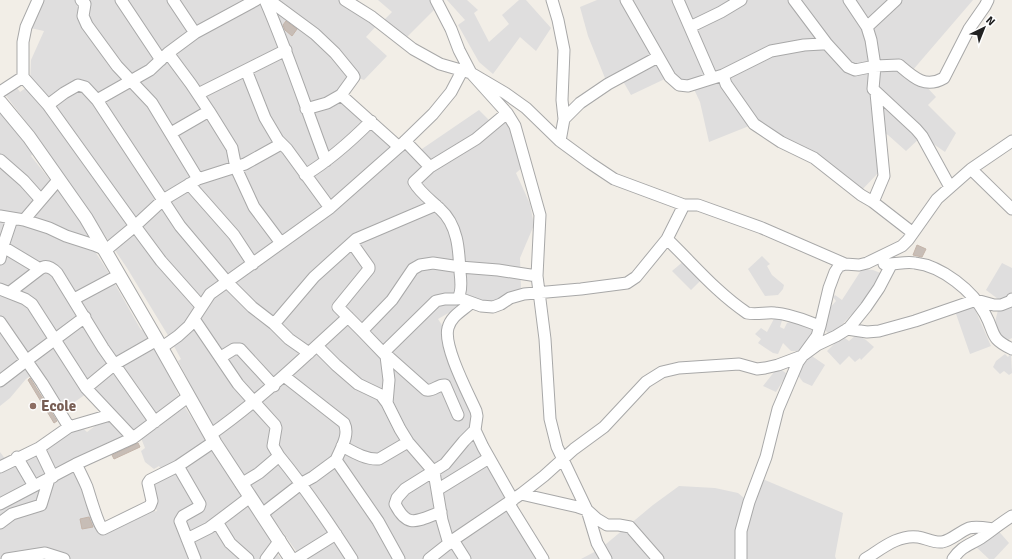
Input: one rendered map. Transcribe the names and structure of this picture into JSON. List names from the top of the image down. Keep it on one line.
{"places":["Ecole"],"north":"top right"}
